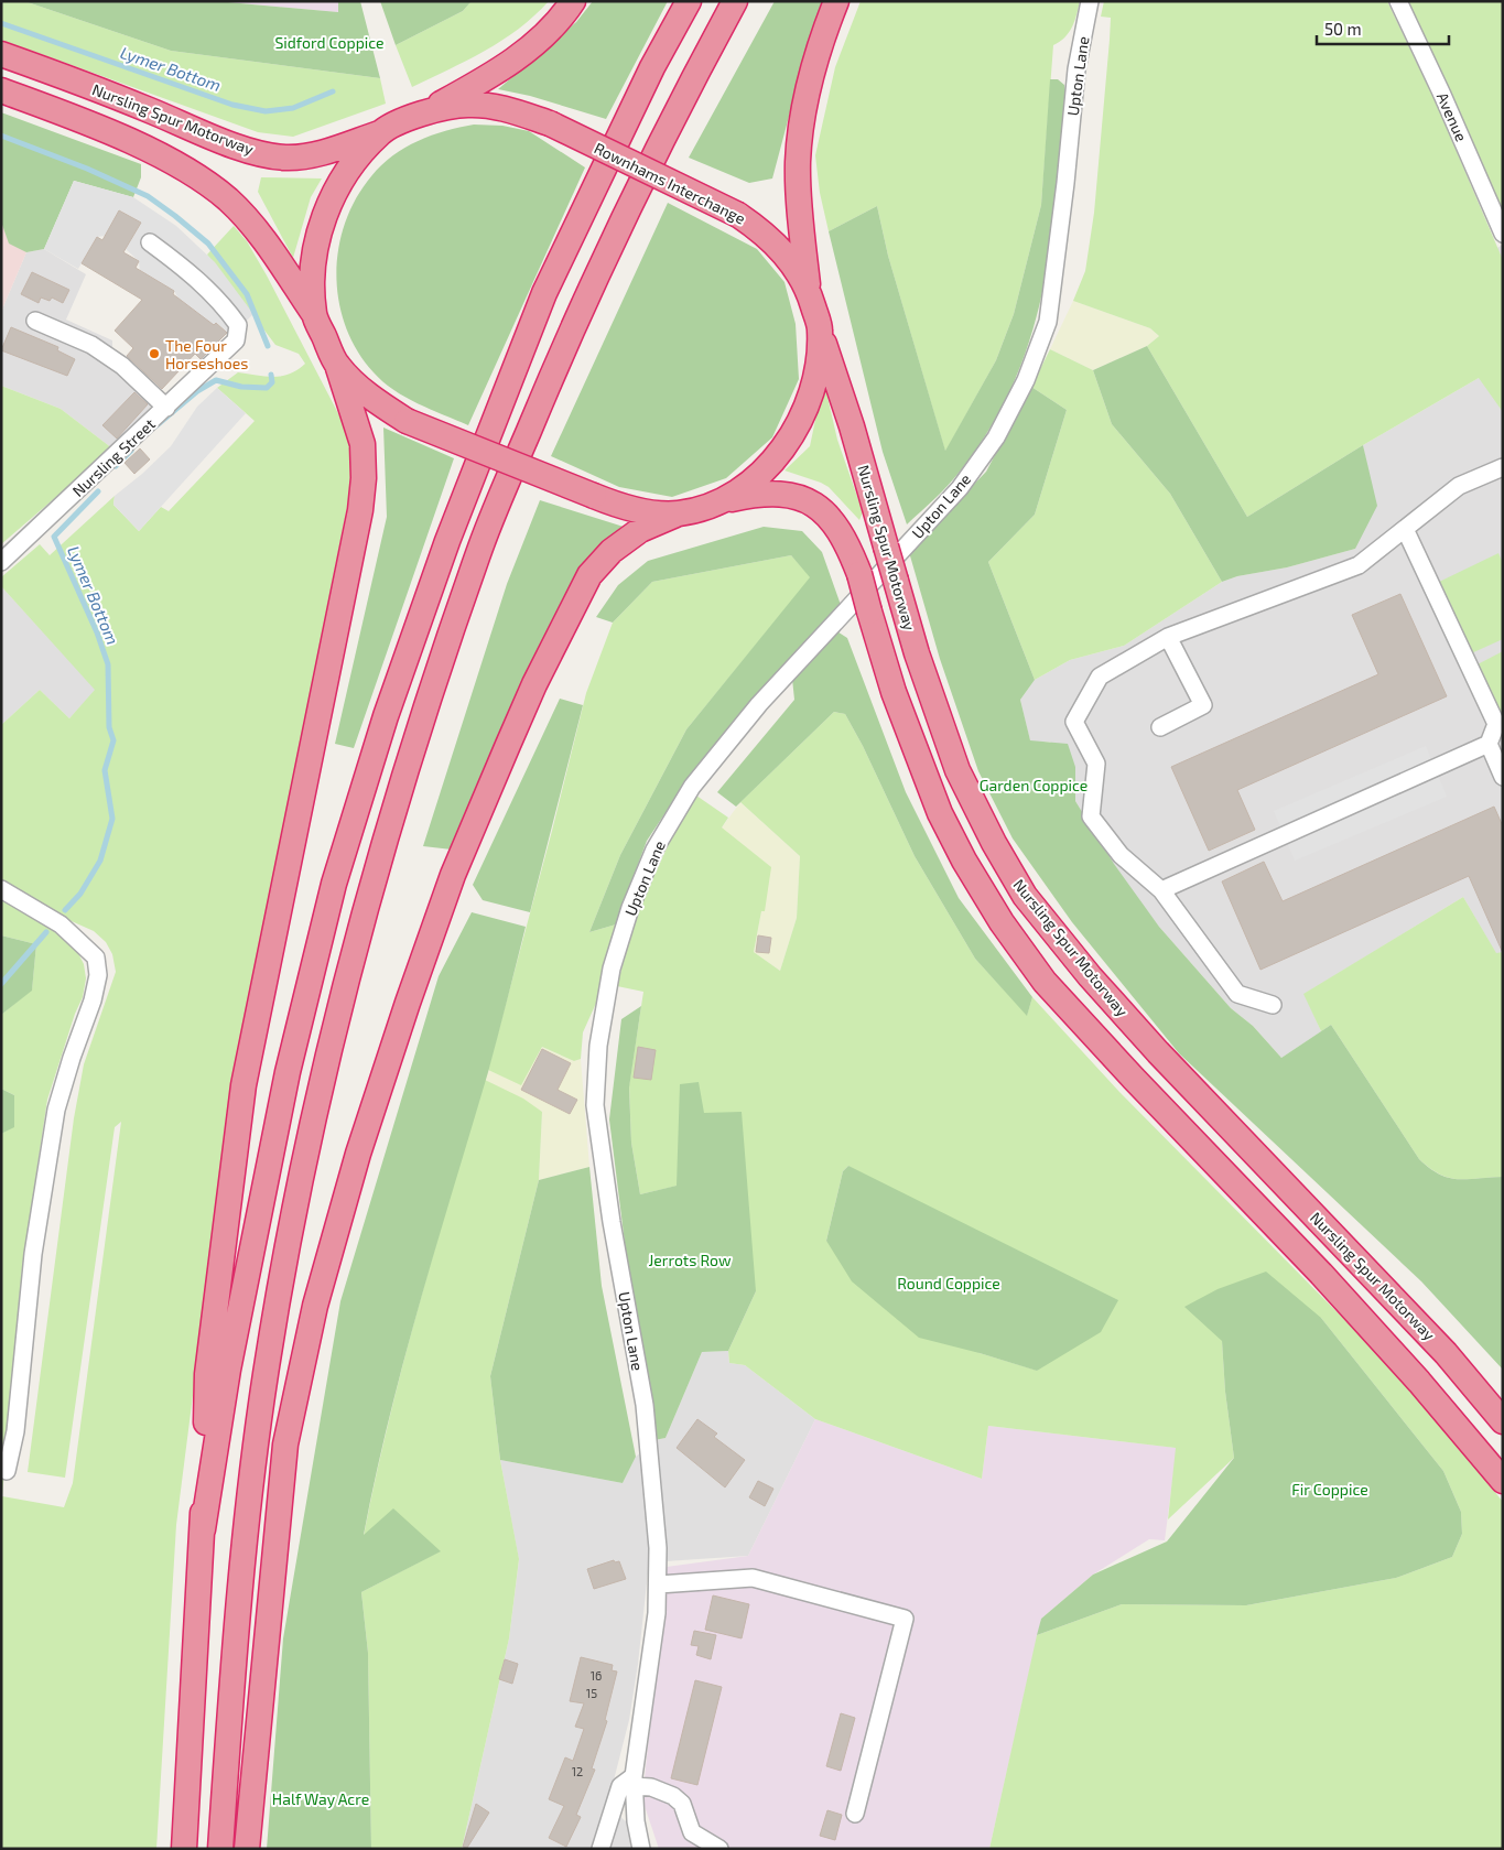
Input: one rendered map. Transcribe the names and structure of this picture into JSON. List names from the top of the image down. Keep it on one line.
{"streets":{"highway":["Nursling Spur Motorway","Rownhams Interchange"],"street":["Upton Lane","Avenue","Nursling Street"]},"crossings":[["Nursling Spur Motorway","Rownhams Interchange"]],"water":["Lymer Bottom"],"parks":["Sidford Coppice","Garden Coppice","Jerrots Row","Round Coppice","Fir Coppice","Half Way Acre"],"places":["The Four Horseshoes"],"house_numbers":["16","15","12"],"scale_bar":"50 m"}
